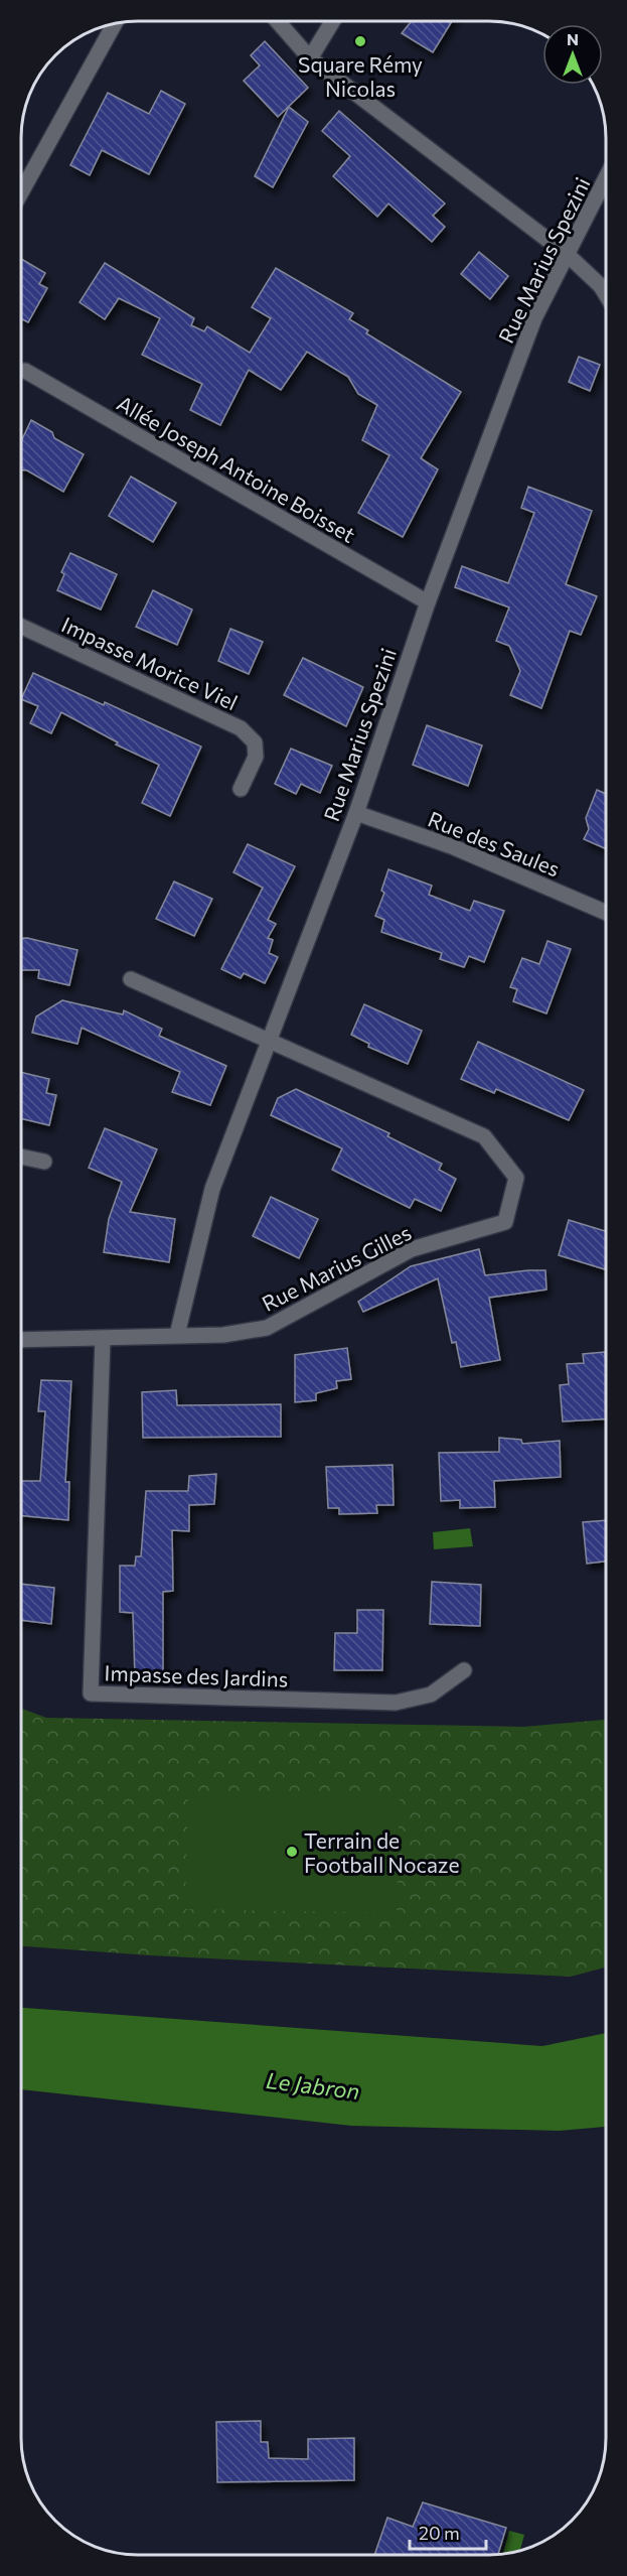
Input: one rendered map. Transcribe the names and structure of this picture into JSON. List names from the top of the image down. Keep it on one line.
{"streets":{"street":["Rue Marius Spezini","Allée Joseph Antoine Boisset","Impasse Morice Viel","Rue des Saules","Rue Marius Gilles","Impasse des Jardins"]},"crossings":[["Rue Marius Spezini","Allée Joseph Antoine Boisset"],["Rue Marius Spezini","Rue des Saules"],["Rue Marius Spezini","Rue Marius Gilles"]],"water":["Le Jabron"],"places":["Square Rémy Nicolas","Terrain de Football Nocaze"],"scale_bar":"20 m","north":"top"}
